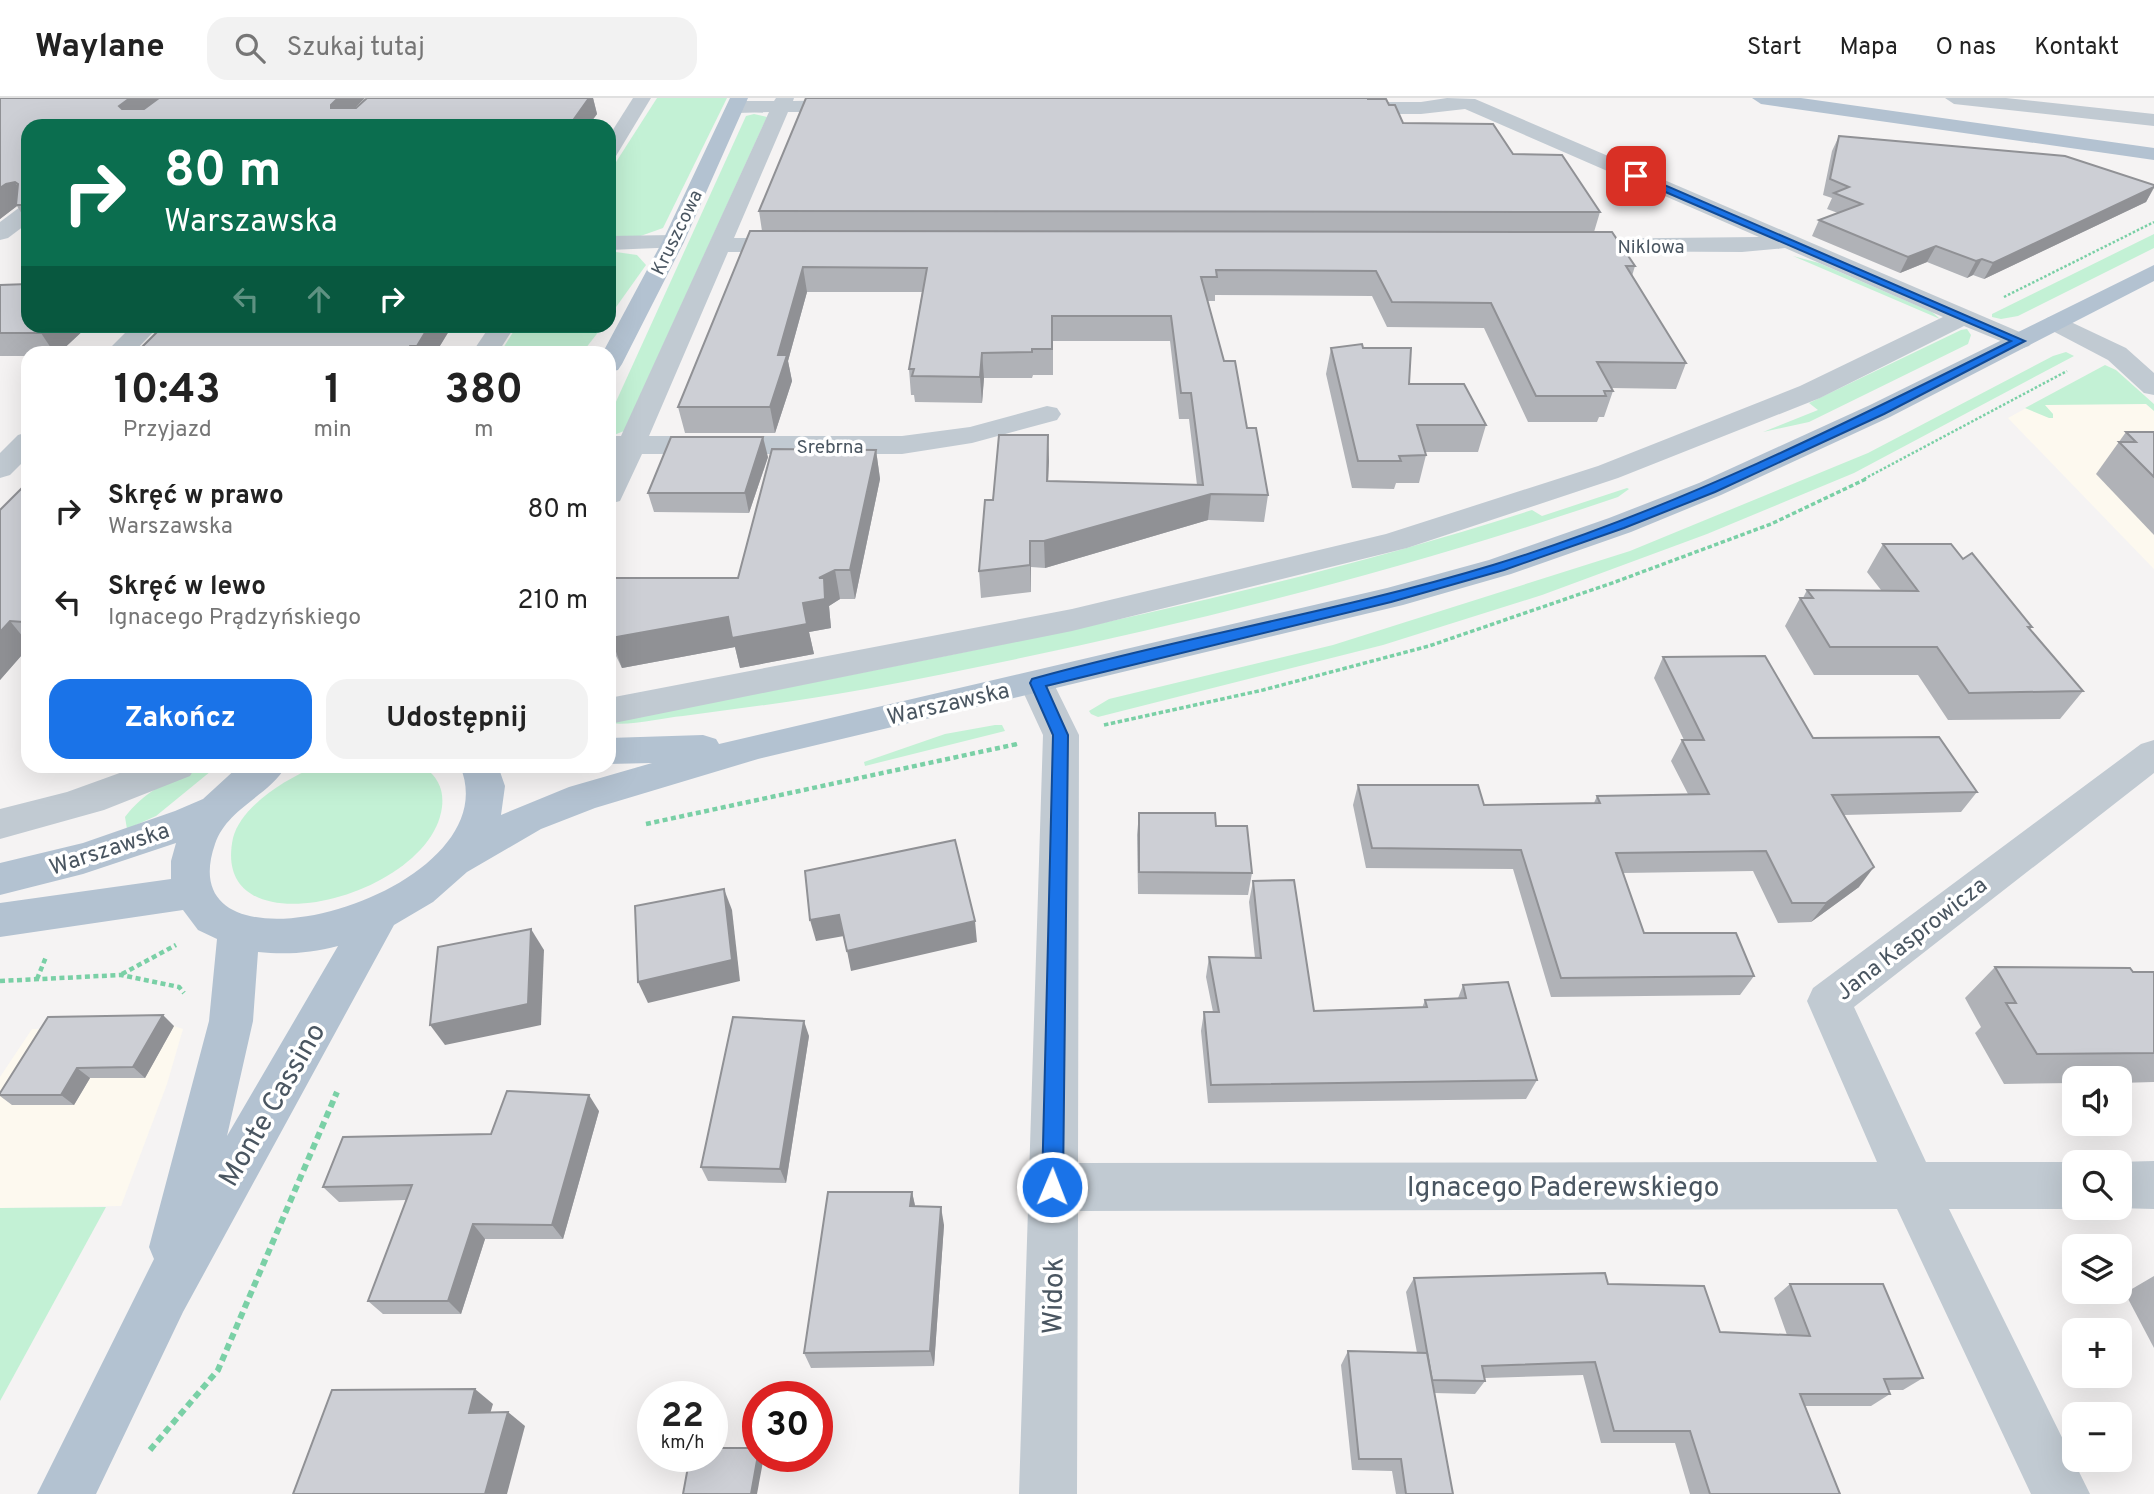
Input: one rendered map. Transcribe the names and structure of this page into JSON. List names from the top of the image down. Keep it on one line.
{"streets":{"main road":["Kruszcowa","Warszawska","Monte Cassino"],"street":["Niklowa","Srebrna","Jana Kasprowicza","Ignacego Paderewskiego","Widok"]},"crossings":[["Warszawska","Monte Cassino"],["Warszawska","Widok"],["Jana Kasprowicza","Ignacego Paderewskiego"],["Ignacego Paderewskiego","Widok"]],"page":{"header":"Waylane","search":"Szukaj tutaj","nav":["Start","Mapa","O nas","Kontakt"],"turn":["80 m","Warszawska"],"eta":["10:43","Przyjazd","1","min","380","m"],"list":[{"name":"Skręć w prawo","note":"Warszawska","value":"80 m"},{"name":"Skręć w lewo","note":"Ignacego Prądzyńskiego","value":"210 m"}],"buttons":["Zakończ","Udostępnij"],"map_buttons":["+","−"],"speed":"22 km/h","limit":"30"}}
